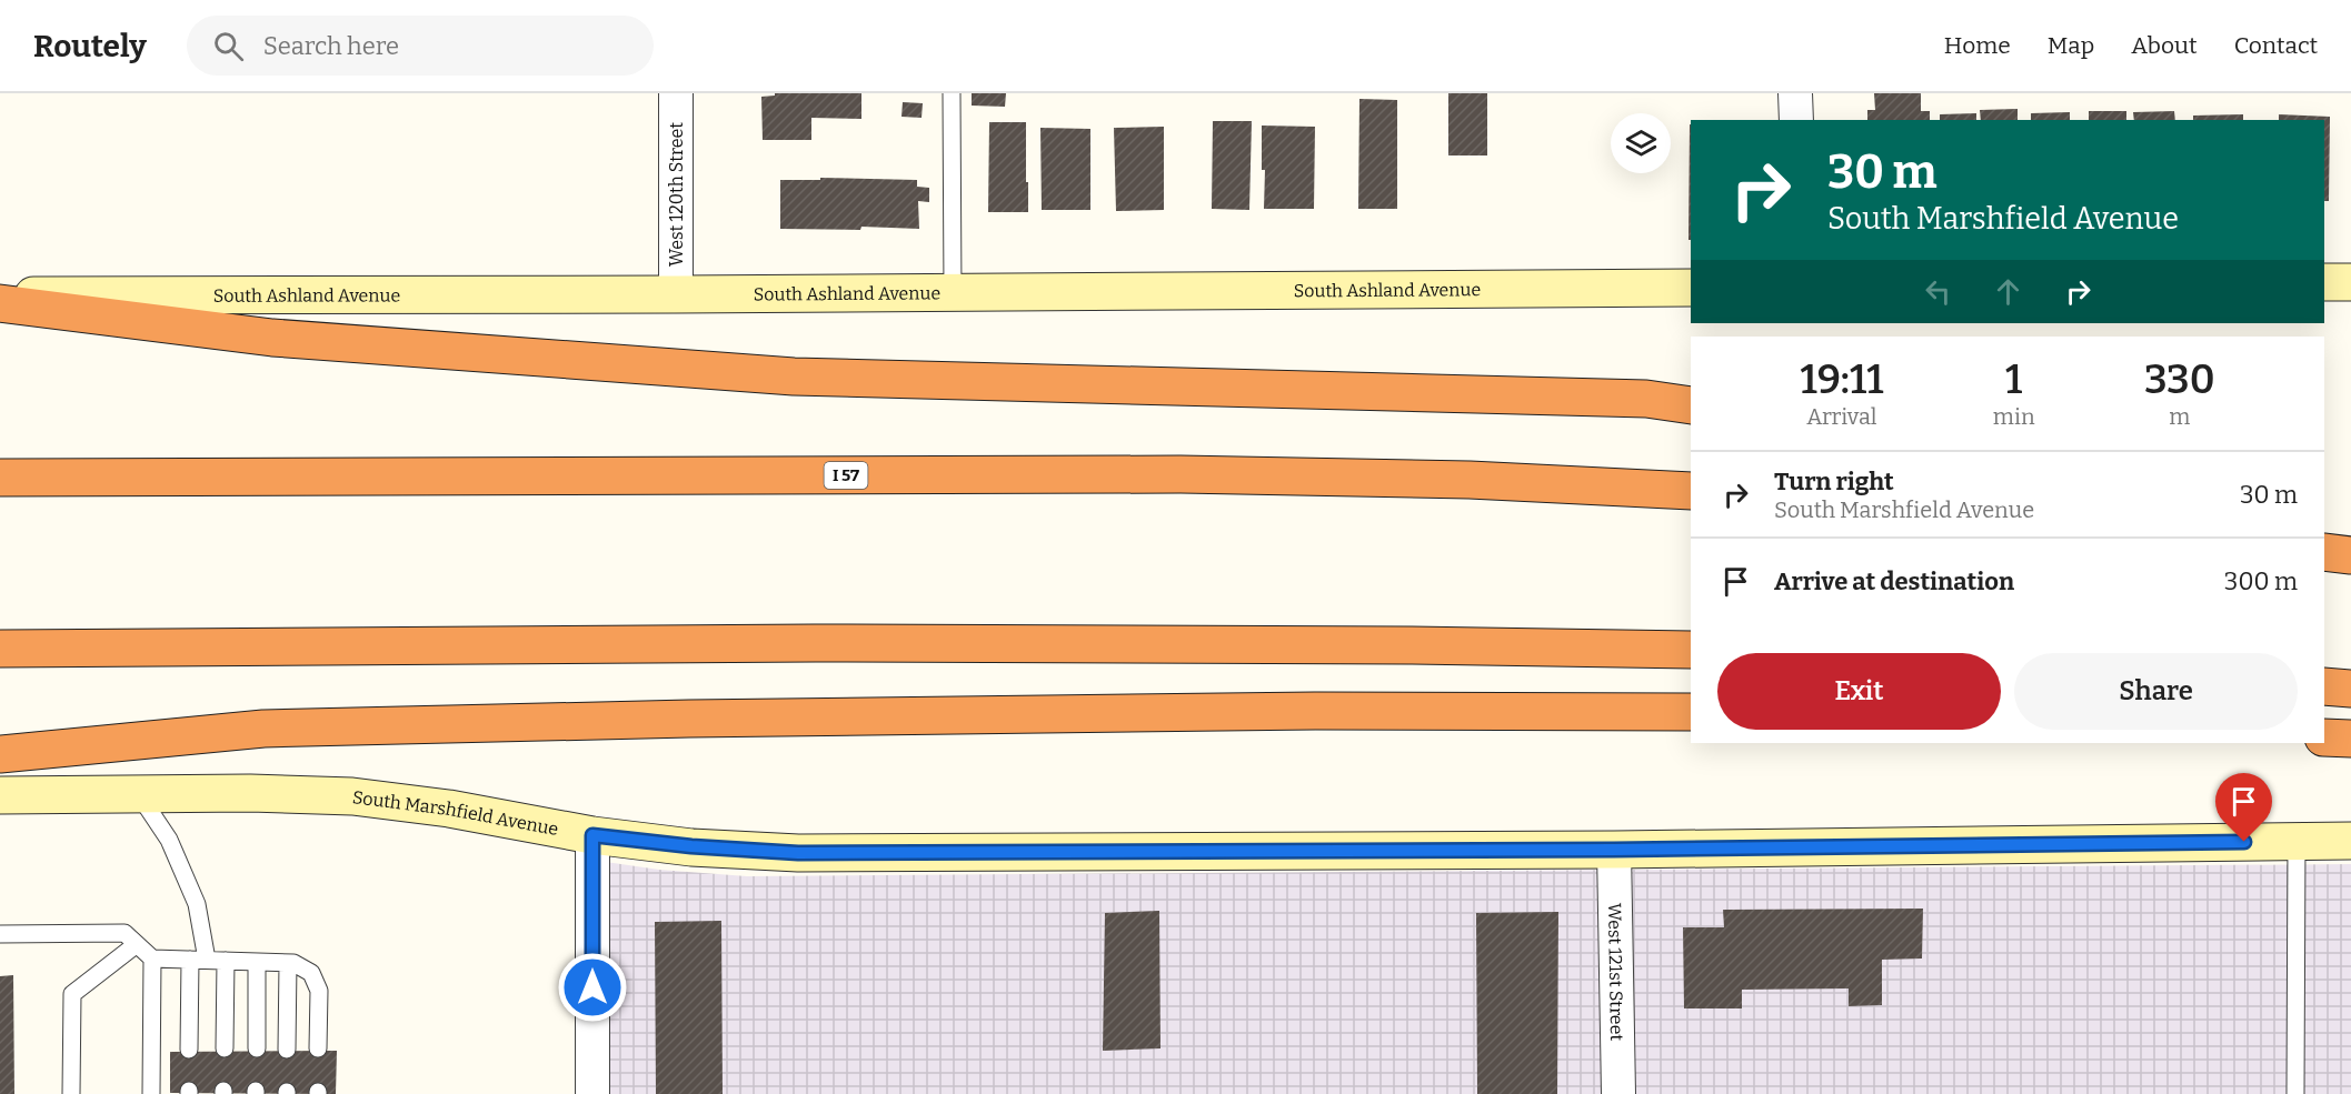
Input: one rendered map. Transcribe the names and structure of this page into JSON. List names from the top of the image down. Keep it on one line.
{"streets":{"highway":["I 57"],"main road":["South Ashland Avenue","South Marshfield Avenue"],"street":["West 120th Street","West 121st Street"]},"crossings":[["West 120th Street","South Ashland Avenue"],["South Marshfield Avenue","West 121st Street"]],"page":{"header":"Routely","search":"Search here","nav":["Home","Map","About","Contact"],"turn":["30 m","South Marshfield Avenue"],"eta":["19:11","Arrival","1","min","330","m"],"list":[{"name":"Turn right","note":"South Marshfield Avenue","value":"30 m"},{"name":"Arrive at destination","value":"300 m"}],"buttons":["Exit","Share"]}}
